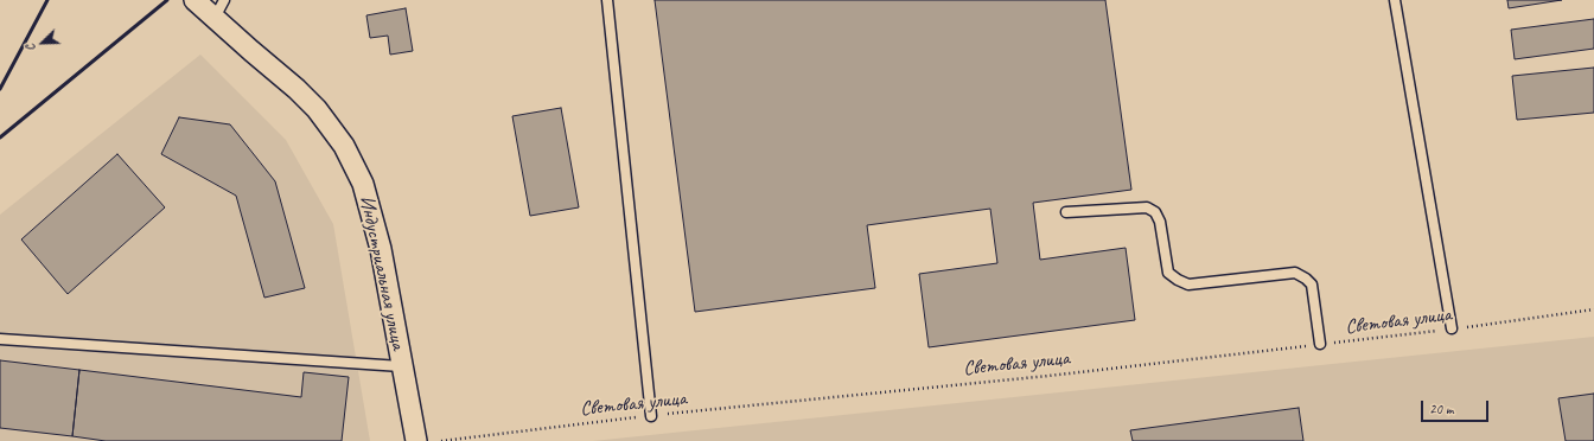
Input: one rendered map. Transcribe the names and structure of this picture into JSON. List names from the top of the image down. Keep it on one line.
{"streets":{"street":["Индустриальная улица"],"path":["Световая улица"]},"scale_bar":"20 m","north":"bottom left"}
